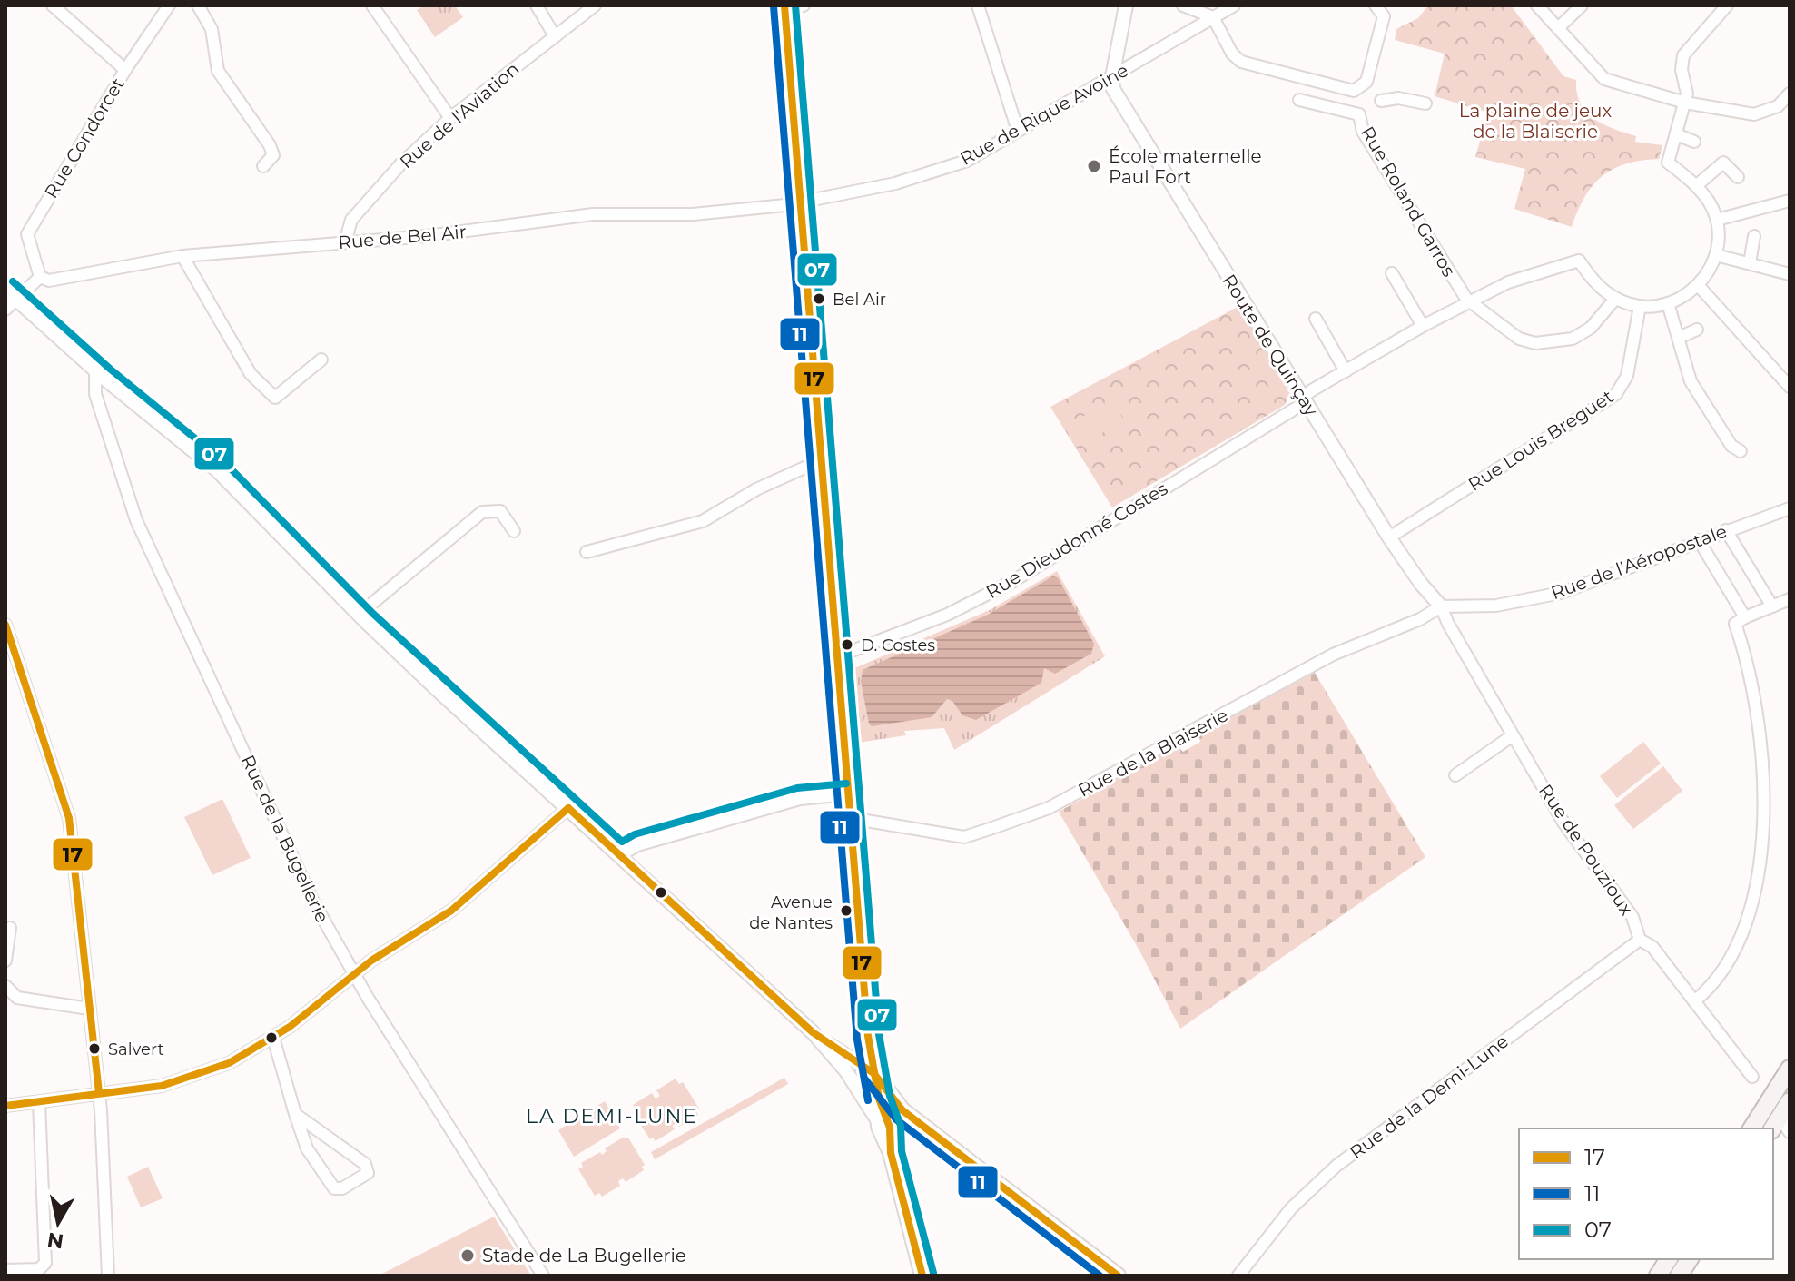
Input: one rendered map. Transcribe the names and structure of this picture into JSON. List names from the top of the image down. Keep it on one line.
{"streets":{"street":["Rue de Rique Avoine","Rue de l'Aviation","Rue Condorcet","Rue Roland Garros","Rue de Bel Air","Route de Quinçay","Rue Louis Breguet","Rue Dieudonné Costes","Rue de l'Aéropostale","Rue de la Blaiserie","Rue de la Bugellerie","Rue de Pouzioux","Rue de la Demi-Lune"]},"crossings":[["Rue de Rique Avoine","Rue de Bel Air"],["Rue de Rique Avoine","Route de Quinçay"],["Rue de l'Aviation","Rue de Bel Air"],["Rue Condorcet","Rue de Bel Air"],["Rue Roland Garros","Rue Dieudonné Costes"],["Route de Quinçay","Rue Louis Breguet"],["Route de Quinçay","Rue Dieudonné Costes"],["Route de Quinçay","Rue de l'Aéropostale"],["Route de Quinçay","Rue de la Blaiserie"],["Route de Quinçay","Rue de Pouzioux"],["Rue de l'Aéropostale","Rue de la Blaiserie"],["Rue de l'Aéropostale","Rue de Pouzioux"],["Rue de la Blaiserie","Rue de Pouzioux"],["Rue de Pouzioux","Rue de la Demi-Lune"]],"districts":["LA DEMI-LUNE"],"parks":["La plaine de jeux de la Blaiserie"],"places":["École maternelle Paul Fort","Bel Air","D. Costes","Avenue de Nantes","Salvert","Stade de La Bugellerie"],"lines":["transit line 17","transit line 07","transit line 11"],"legend":["17","11","07"],"north":"bottom"}
